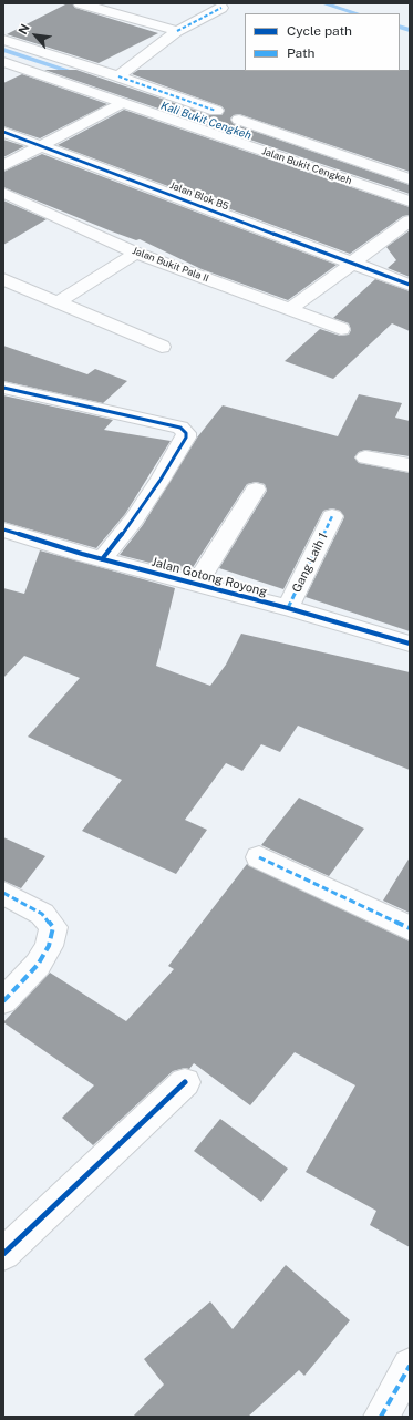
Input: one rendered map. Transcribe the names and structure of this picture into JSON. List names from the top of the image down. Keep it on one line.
{"streets":{"street":["Jalan Bukit Cengkeh","Jalan Blok B5","Jalan Bukit Pala II","Gang Laih 1","Jalan Gotong Royong"]},"crossings":[["Gang Laih 1","Jalan Gotong Royong"]],"water":["Kali Bukit Cengkeh"],"legend":["Cycle path","Path"],"north":"top left"}
